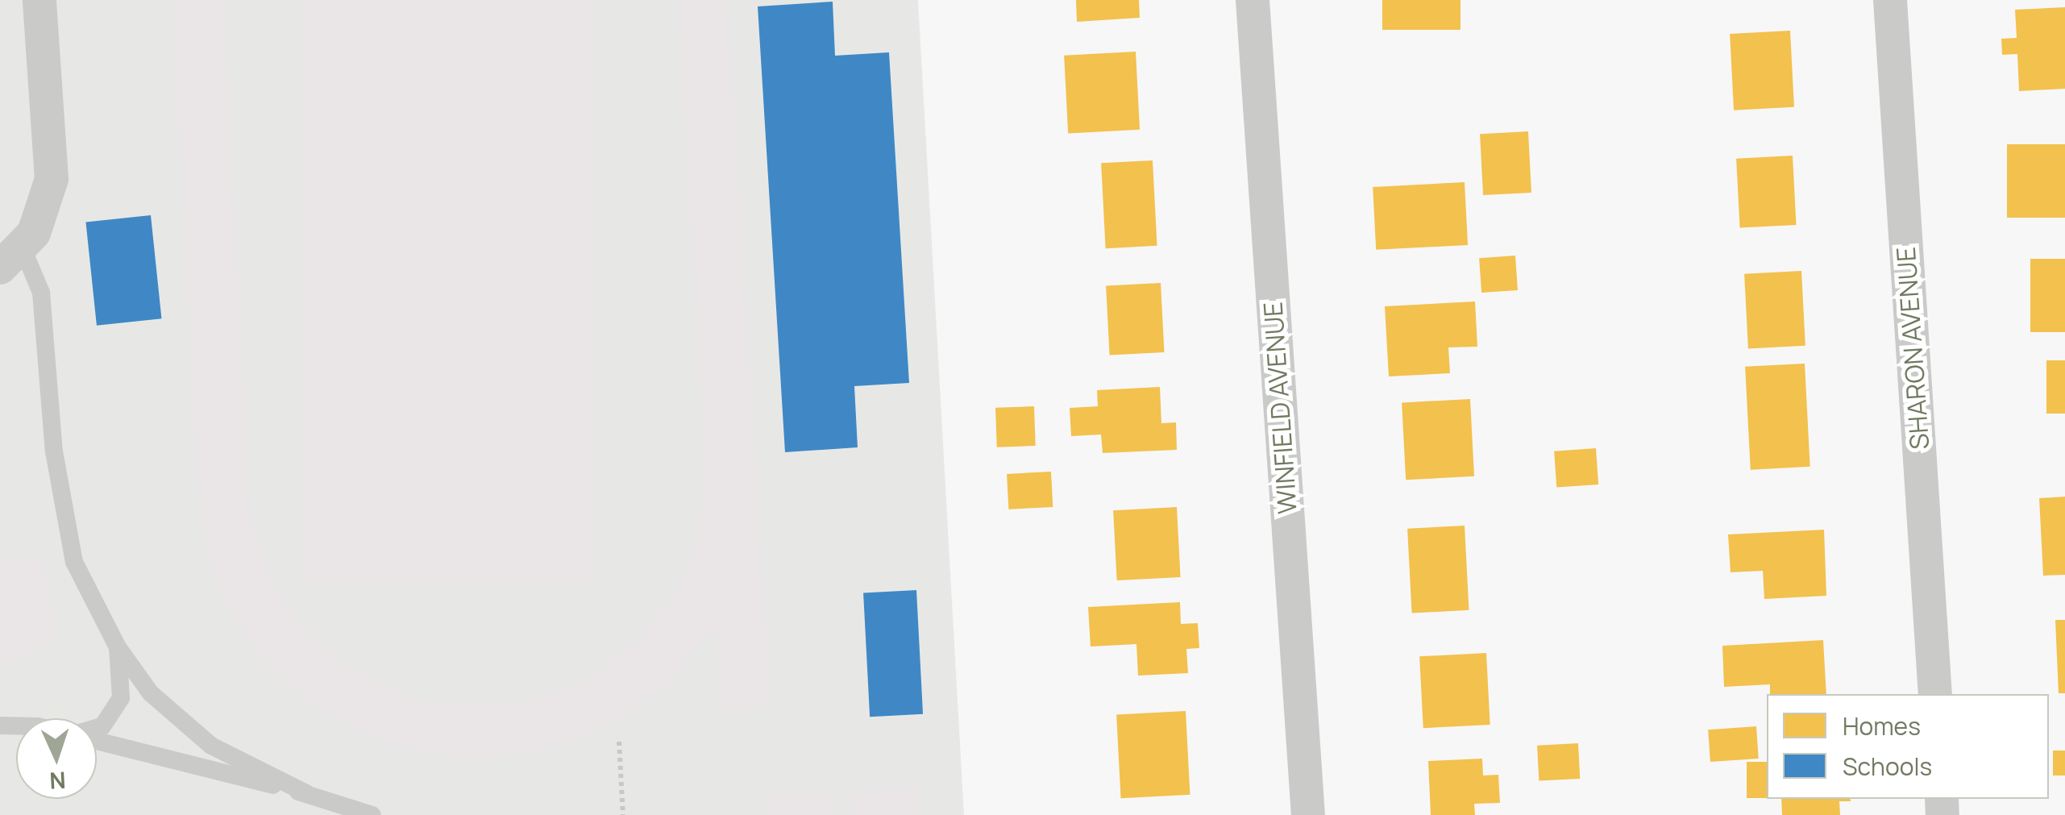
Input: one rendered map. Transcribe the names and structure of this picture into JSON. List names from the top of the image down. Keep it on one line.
{"streets":{"street":["SHARON AVENUE","WINFIELD AVENUE"]},"legend":["Homes","Schools"],"north":"bottom"}
